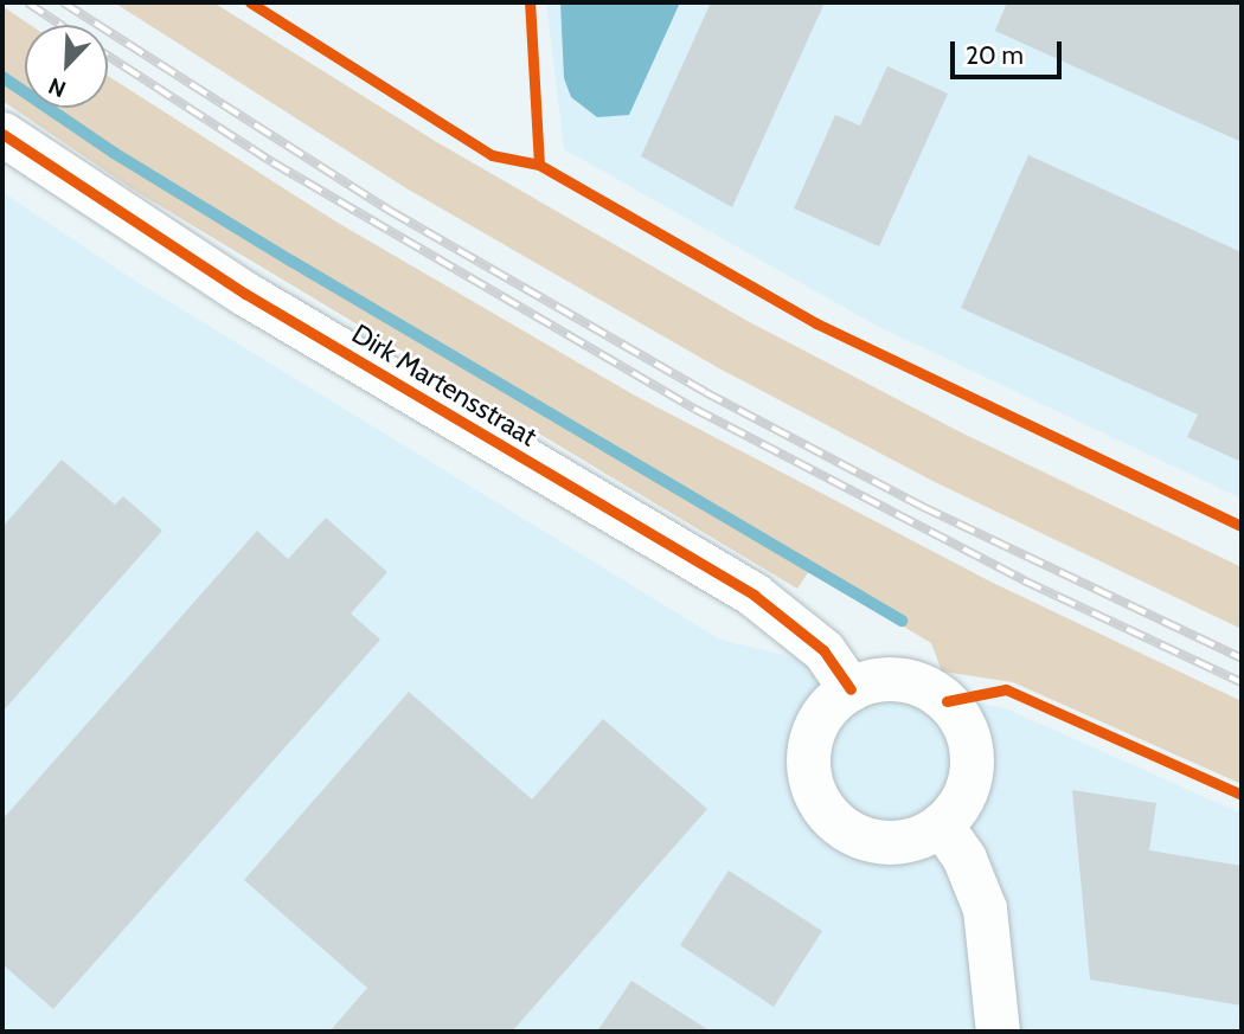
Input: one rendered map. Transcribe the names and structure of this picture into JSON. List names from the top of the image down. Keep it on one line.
{"streets":{"street":["Dirk Martensstraat"]},"scale_bar":"20 m","north":"bottom left"}
